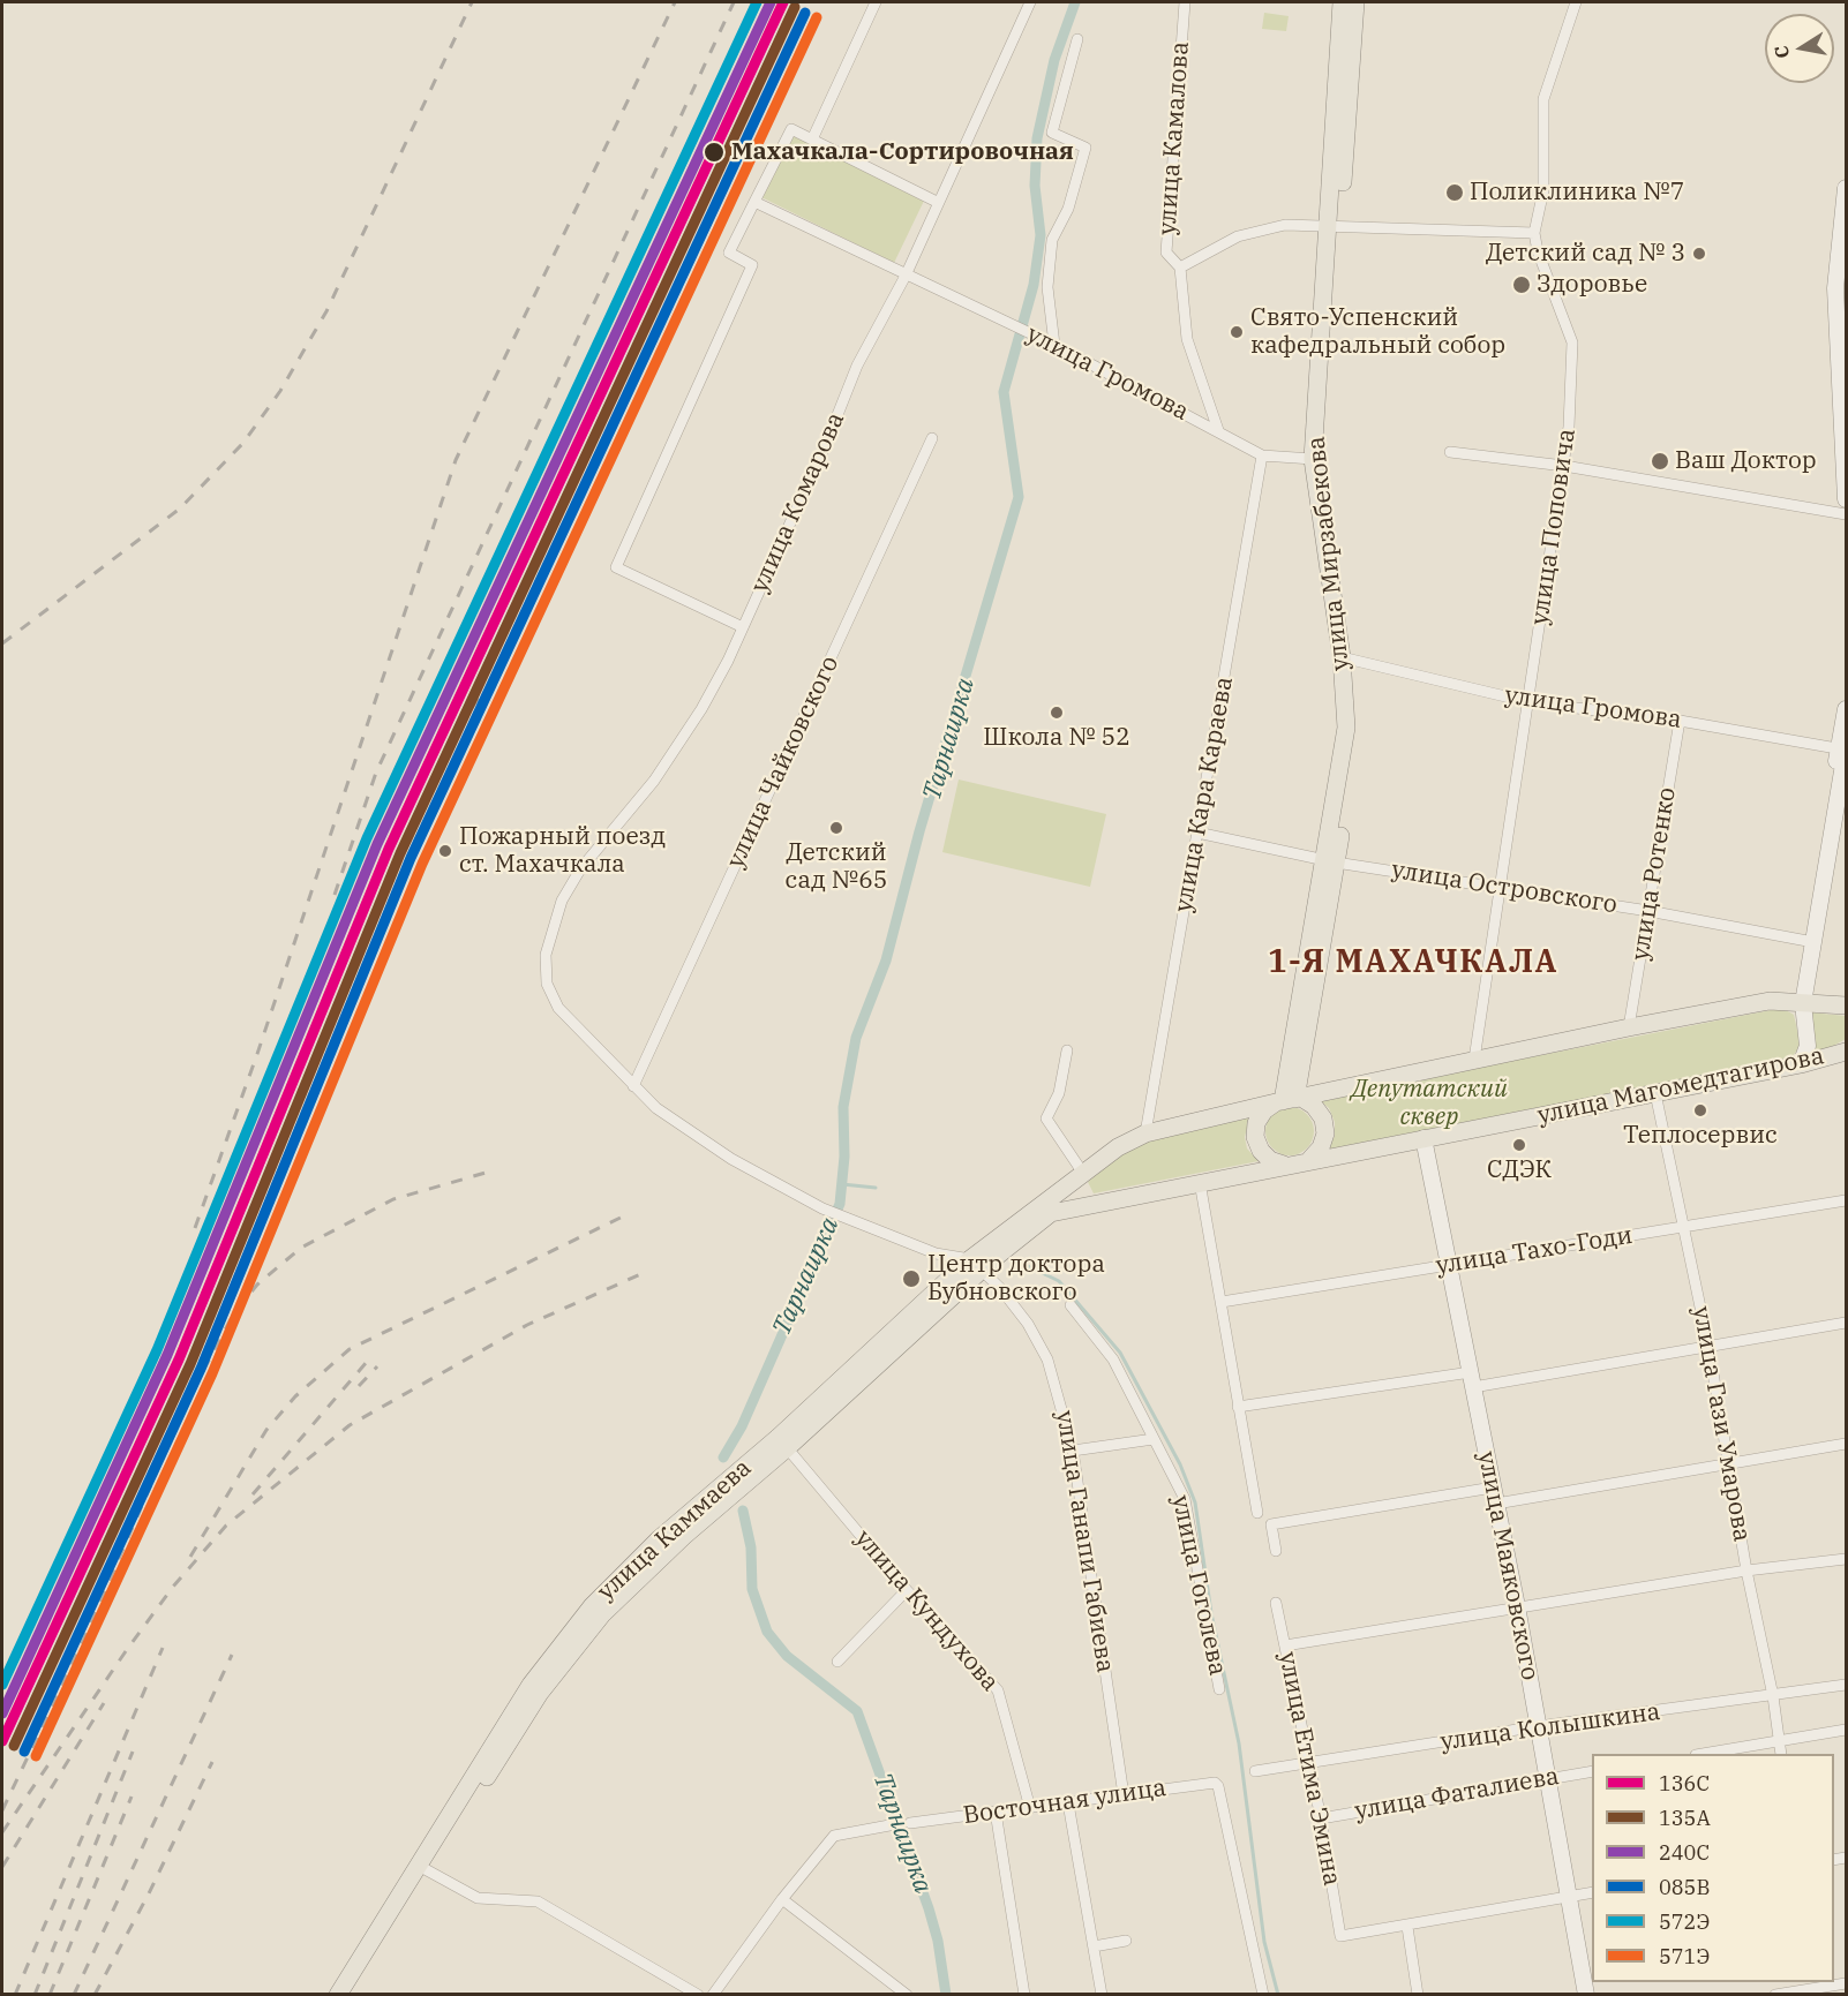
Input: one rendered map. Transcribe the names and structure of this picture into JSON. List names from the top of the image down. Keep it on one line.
{"streets":{"main road":["улица Мирзабекова","улица Магомедтагирова","улица Каммаева"],"street":["улица Камалова","улица Громова","улица Комарова","улица Поповича","улица Чайковского","улица Кара Караева","улица Ротенко","улица Островского","улица Тахо-Годи","улица Гази Умарова","улица Ганапи Габиева","улица Маяковского","улица Гоголева","улица Кундухова","улица Колышкина","улица Етима Эмина","улица Фаталиева","Восточная улица"]},"crossings":[["улица Камалова","улица Громова"],["улица Громова","улица Комарова"],["улица Громова","улица Поповича"],["улица Громова","улица Мирзабекова"],["улица Громова","улица Кара Караева"],["улица Громова","улица Ротенко"],["улица Комарова","улица Чайковского"],["улица Поповича","улица Островского"],["улица Мирзабекова","улица Островского"],["улица Мирзабекова","улица Магомедтагирова"],["улица Кара Караева","улица Островского"],["улица Ротенко","улица Островского"],["улица Магомедтагирова","улица Гази Умарова"],["улица Магомедтагирова","улица Маяковского"],["улица Тахо-Годи","улица Гази Умарова"],["улица Тахо-Годи","улица Маяковского"],["улица Гази Умарова","улица Колышкина"],["улица Каммаева","улица Ганапи Габиева"],["улица Каммаева","улица Кундухова"],["улица Ганапи Габиева","Восточная улица"],["улица Маяковского","улица Колышкина"],["улица Маяковского","улица Фаталиева"],["улица Кундухова","Восточная улица"],["улица Колышкина","улица Етима Эмина"],["улица Етима Эмина","улица Фаталиева"]],"districts":["1-Я МАХАЧКАЛА"],"water":["Тарнаирка"],"parks":["Депутатский сквер"],"places":["Махачкала-Сортировочная","Поликлиника №7","Детский сад № 3","Здоровье","Свято-Успенский кафедральный собор","Ваш Доктор","Школа № 52","Детский сад №65","Пожарный поезд ст. Махачкала","Теплосервис","СДЭК","Центр доктора Бубновского"],"lines":["transit line 136С","transit line 240С","transit line 572Э","transit line 135А","transit line 085В","transit line 571Э"],"legend":["136С","135А","240С","085В","572Э","571Э"],"north":"left"}
